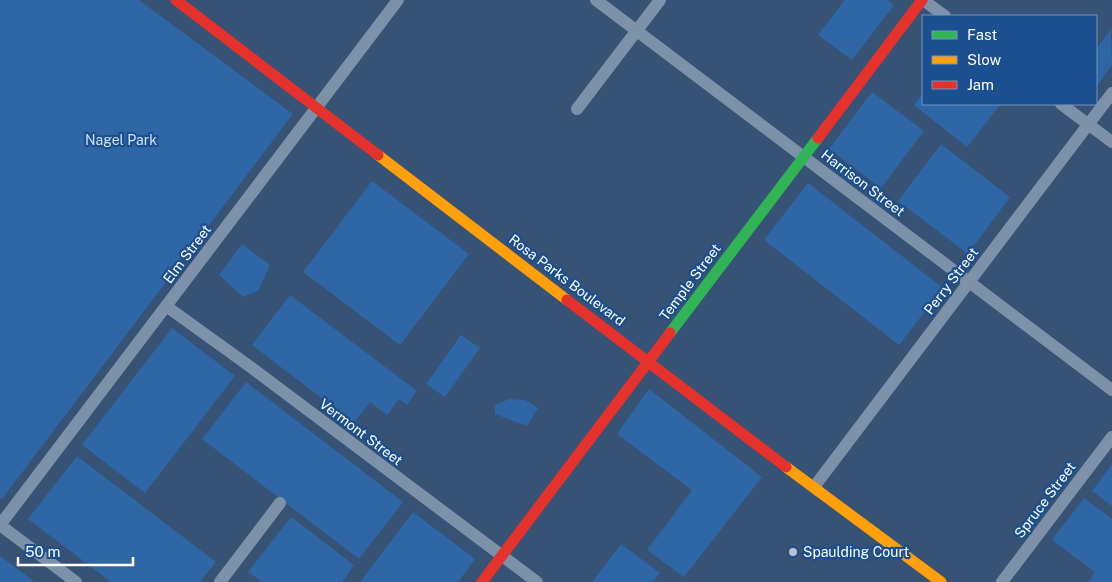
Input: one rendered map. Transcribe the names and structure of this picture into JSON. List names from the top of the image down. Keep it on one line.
{"streets":{"street":["Harrison Street","Elm Street","Rosa Parks Boulevard","Perry Street","Temple Street","Vermont Street","Spruce Street"]},"crossings":[["Harrison Street","Perry Street"],["Harrison Street","Temple Street"],["Elm Street","Rosa Parks Boulevard"],["Elm Street","Vermont Street"],["Rosa Parks Boulevard","Perry Street"],["Rosa Parks Boulevard","Temple Street"],["Temple Street","Vermont Street"]],"parks":["Nagel Park"],"places":["Spaulding Court"],"legend":["Fast","Slow","Jam"],"scale_bar":"50 m"}
